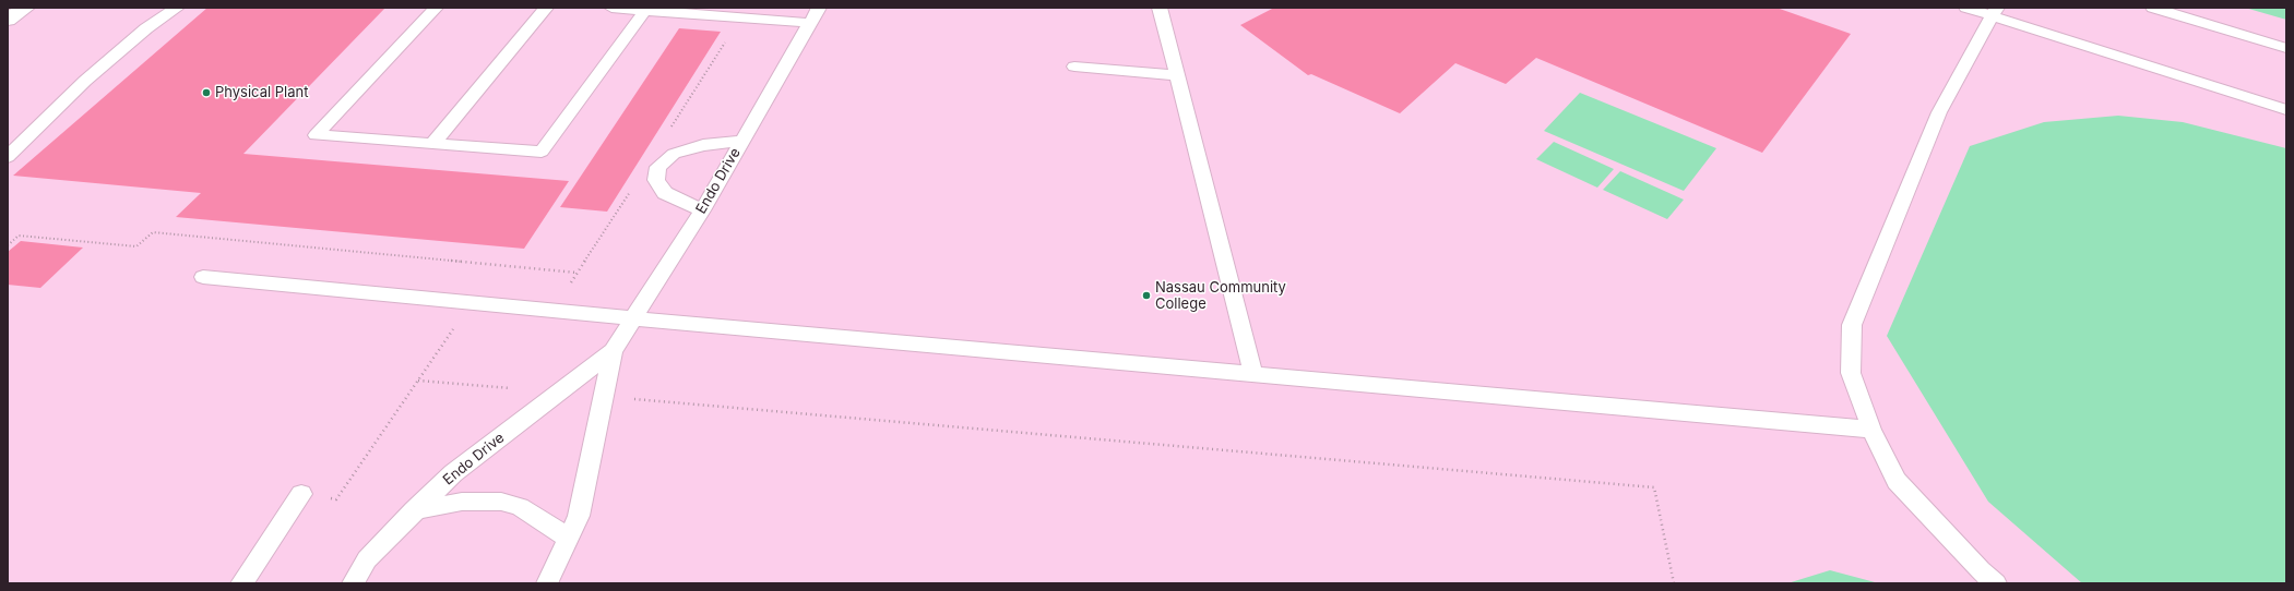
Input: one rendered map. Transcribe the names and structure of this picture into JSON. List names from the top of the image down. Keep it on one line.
{"streets":{"lane":["Endo Drive"]},"places":["Physical Plant","Nassau Community College"]}
